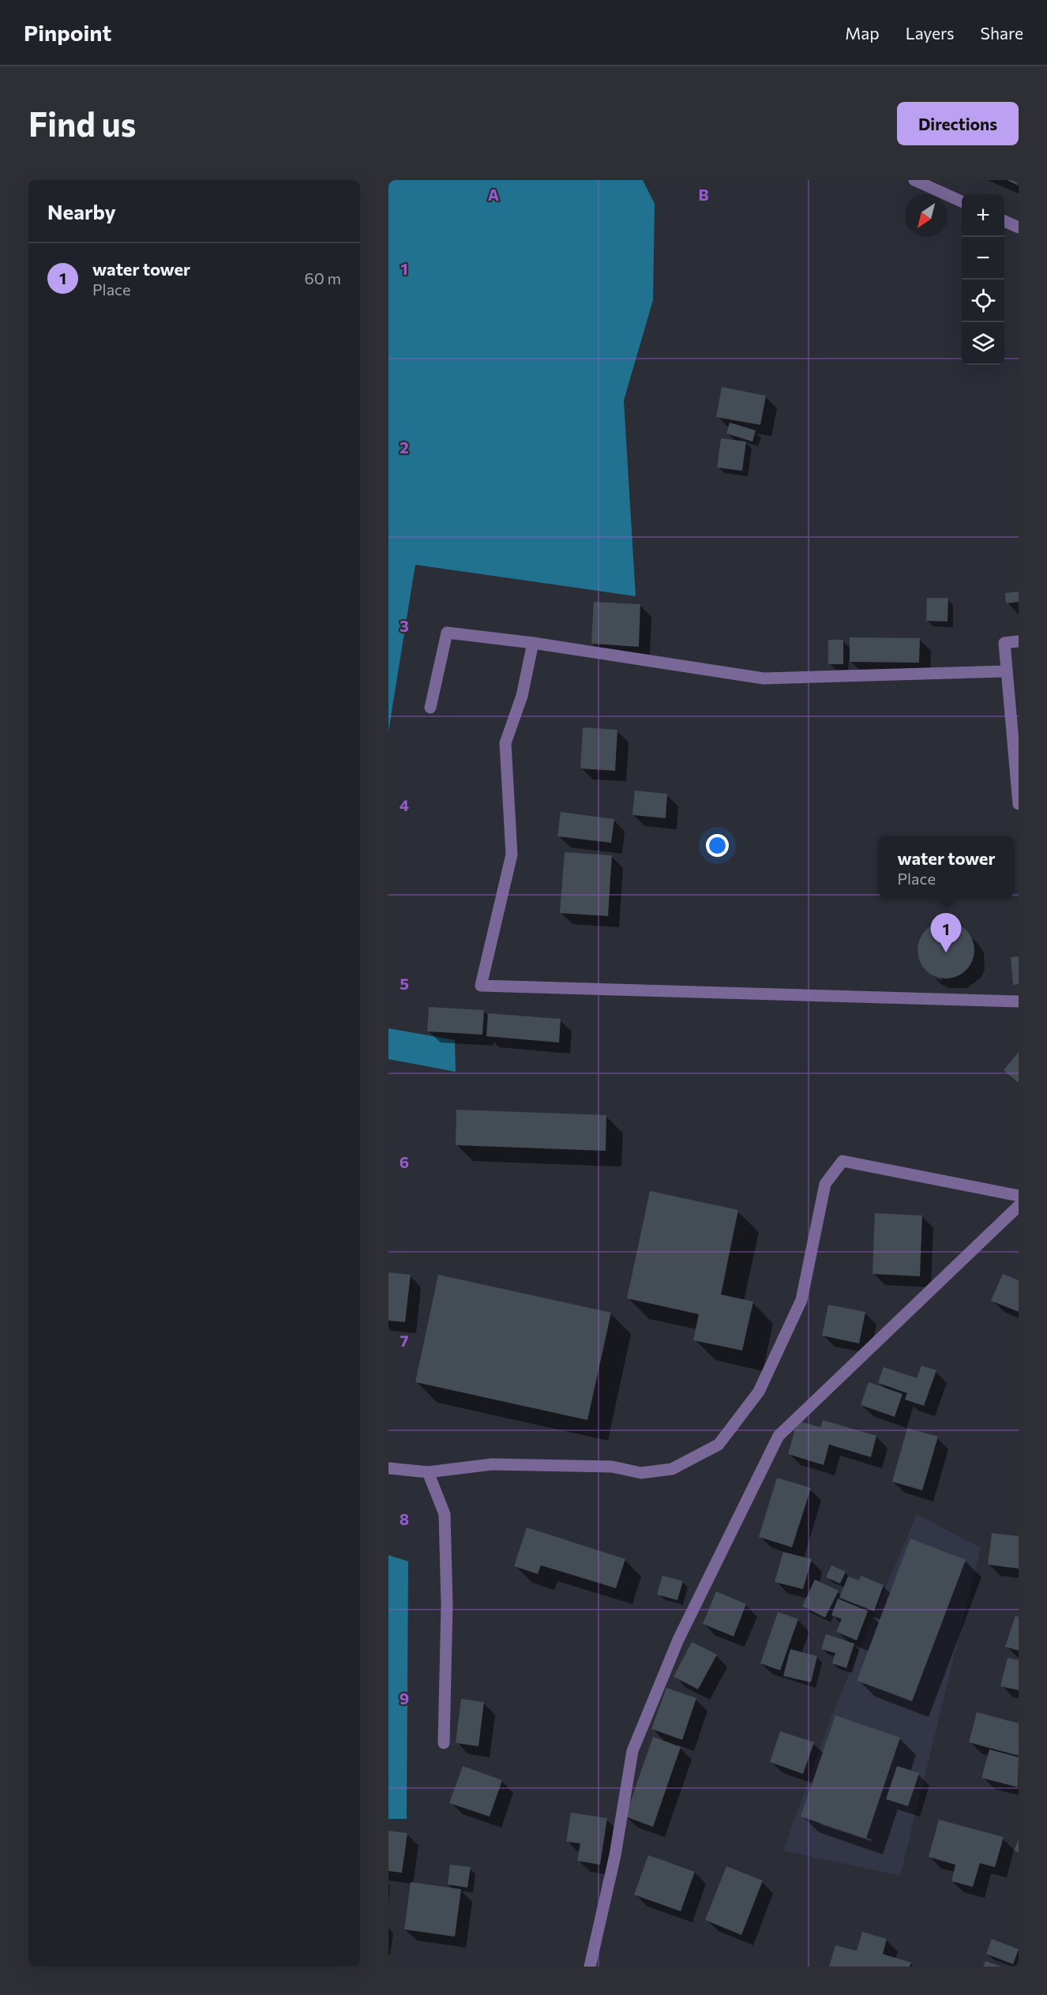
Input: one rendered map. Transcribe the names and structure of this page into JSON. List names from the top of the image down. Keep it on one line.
{"north":"bottom left","page":{"header":"Pinpoint","nav":["Map","Layers","Share"],"buttons":"Directions","title":"Find us","heading":"Nearby","map_buttons":["+","−"],"list":[{"mark":"1","name":"water tower","note":"Place","value":"60 m"}],"popup":["water tower","Place"],"pins":"1"},"grid":{"columns":["A","B"],"rows":["1","2","3","4","5","6","7","8","9"]}}
